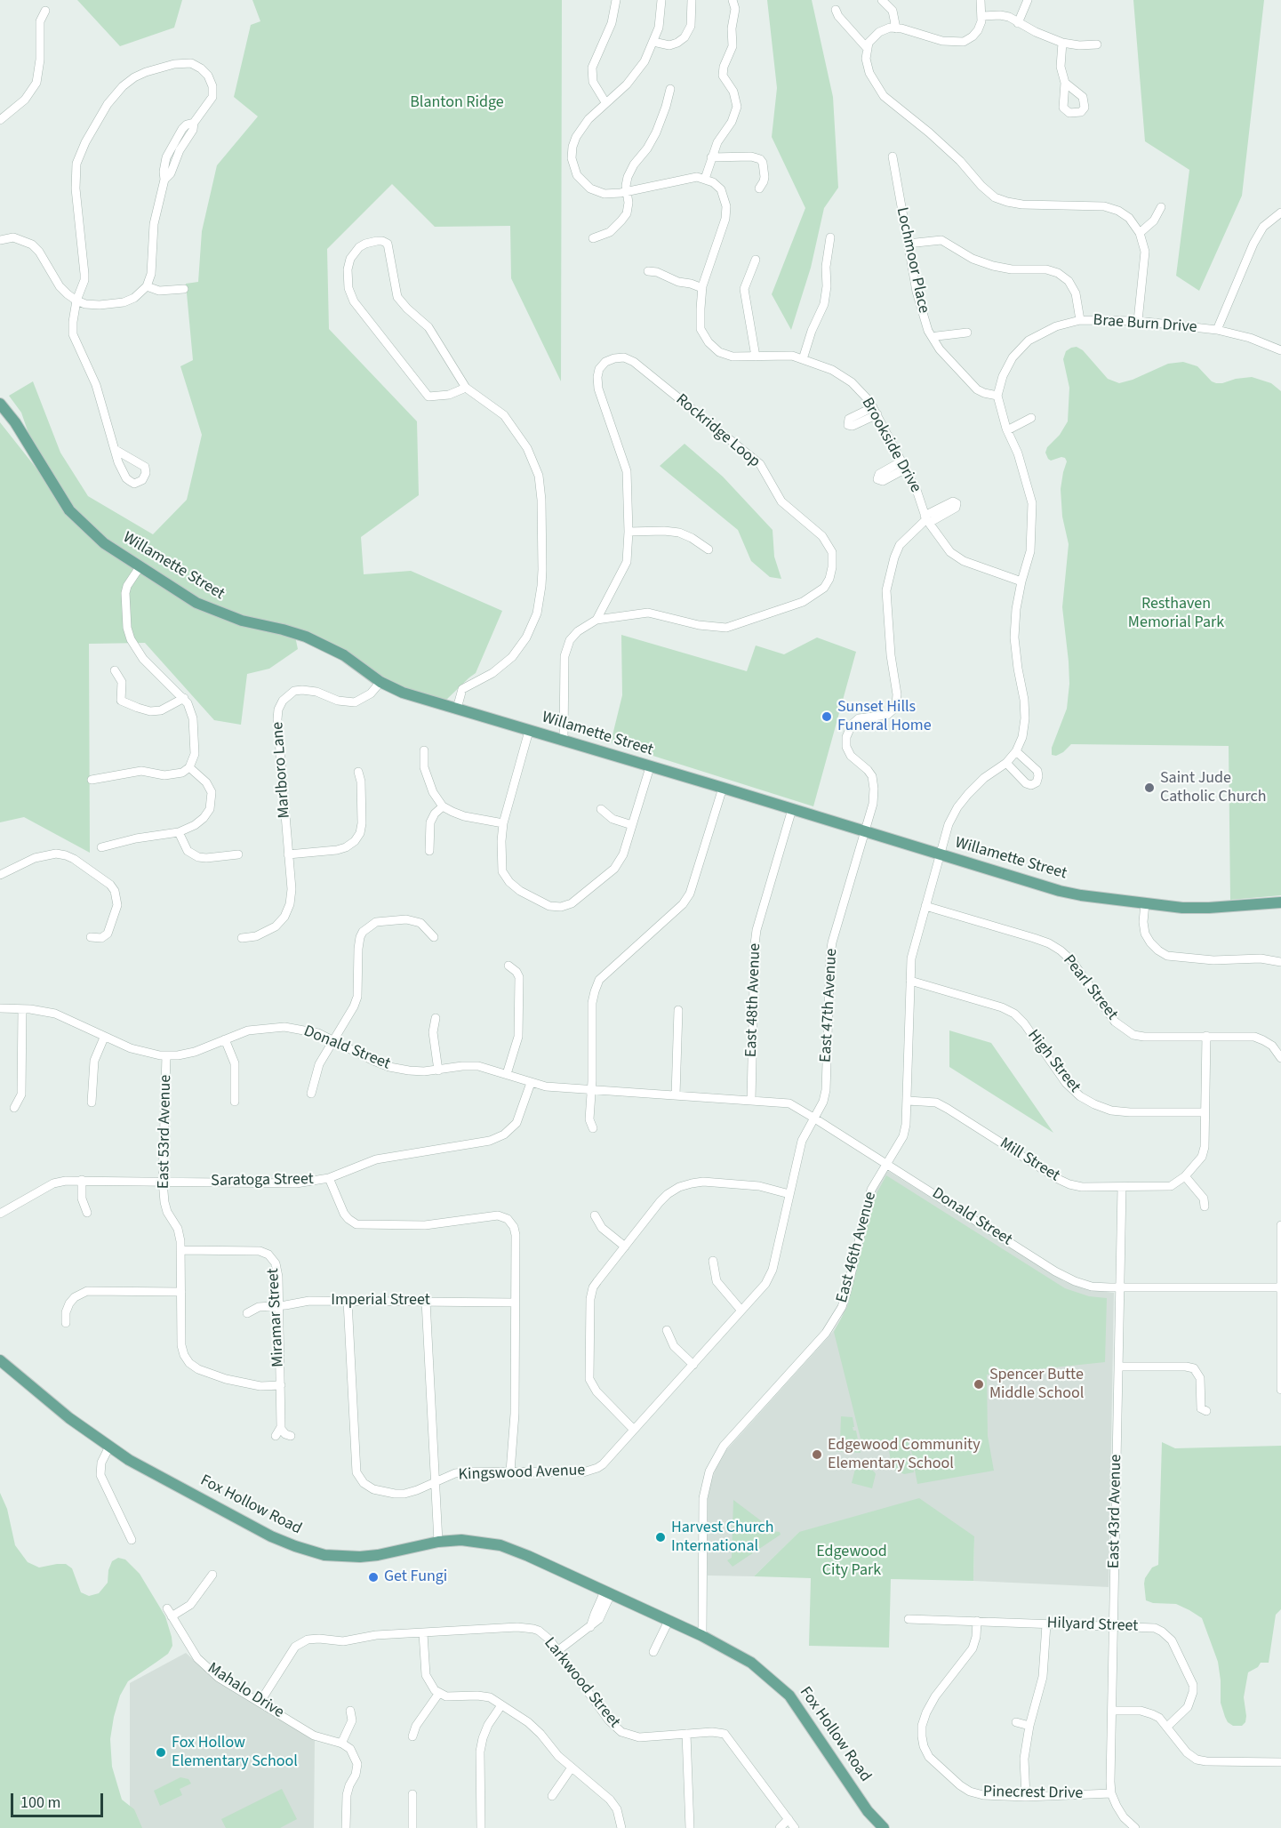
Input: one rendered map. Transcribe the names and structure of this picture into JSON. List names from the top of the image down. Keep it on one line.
{"streets":{"main road":["Willamette Street","Fox Hollow Road"],"street":["Lochmoor Place","Brae Burn Drive","Rockridge Loop","Brookside Drive","Marlboro Lane","Pearl Street","East 48th Avenue","East 47th Avenue","Donald Street","High Street","East 53rd Avenue","Mill Street","Saratoga Street","East 46th Avenue","Imperial Street","Miramar Street","Kingswood Avenue","East 43rd Avenue","Hilyard Street","Larkwood Street","Mahalo Drive","Pinecrest Drive"]},"crossings":[["Lochmoor Place","Brae Burn Drive"],["Brookside Drive","East 47th Avenue"],["Willamette Street","Marlboro Lane"],["Willamette Street","East 48th Avenue"],["Willamette Street","East 47th Avenue"],["Willamette Street","East 46th Avenue"],["Pearl Street","East 46th Avenue"],["East 48th Avenue","Donald Street"],["East 47th Avenue","Donald Street"],["East 47th Avenue","Kingswood Avenue"],["Donald Street","East 53rd Avenue"],["Donald Street","Saratoga Street"],["Donald Street","East 46th Avenue"],["Donald Street","Kingswood Avenue"],["Donald Street","East 43rd Avenue"],["High Street","East 46th Avenue"],["East 53rd Avenue","Saratoga Street"],["East 53rd Avenue","Miramar Street"],["Mill Street","East 46th Avenue"],["Mill Street","East 43rd Avenue"],["East 46th Avenue","Fox Hollow Road"],["Imperial Street","Miramar Street"],["Imperial Street","Kingswood Avenue"],["East 43rd Avenue","Hilyard Street"],["East 43rd Avenue","Pinecrest Drive"],["Hilyard Street","Pinecrest Drive"],["Larkwood Street","Mahalo Drive"]],"parks":["Blanton Ridge","Resthaven Memorial Park","Edgewood City Park"],"places":["Sunset Hills Funeral Home","Saint Jude Catholic Church","Spencer Butte Middle School","Edgewood Community Elementary School","Harvest Church International","Get Fungi","Fox Hollow Elementary School"],"scale_bar":"100 m"}
